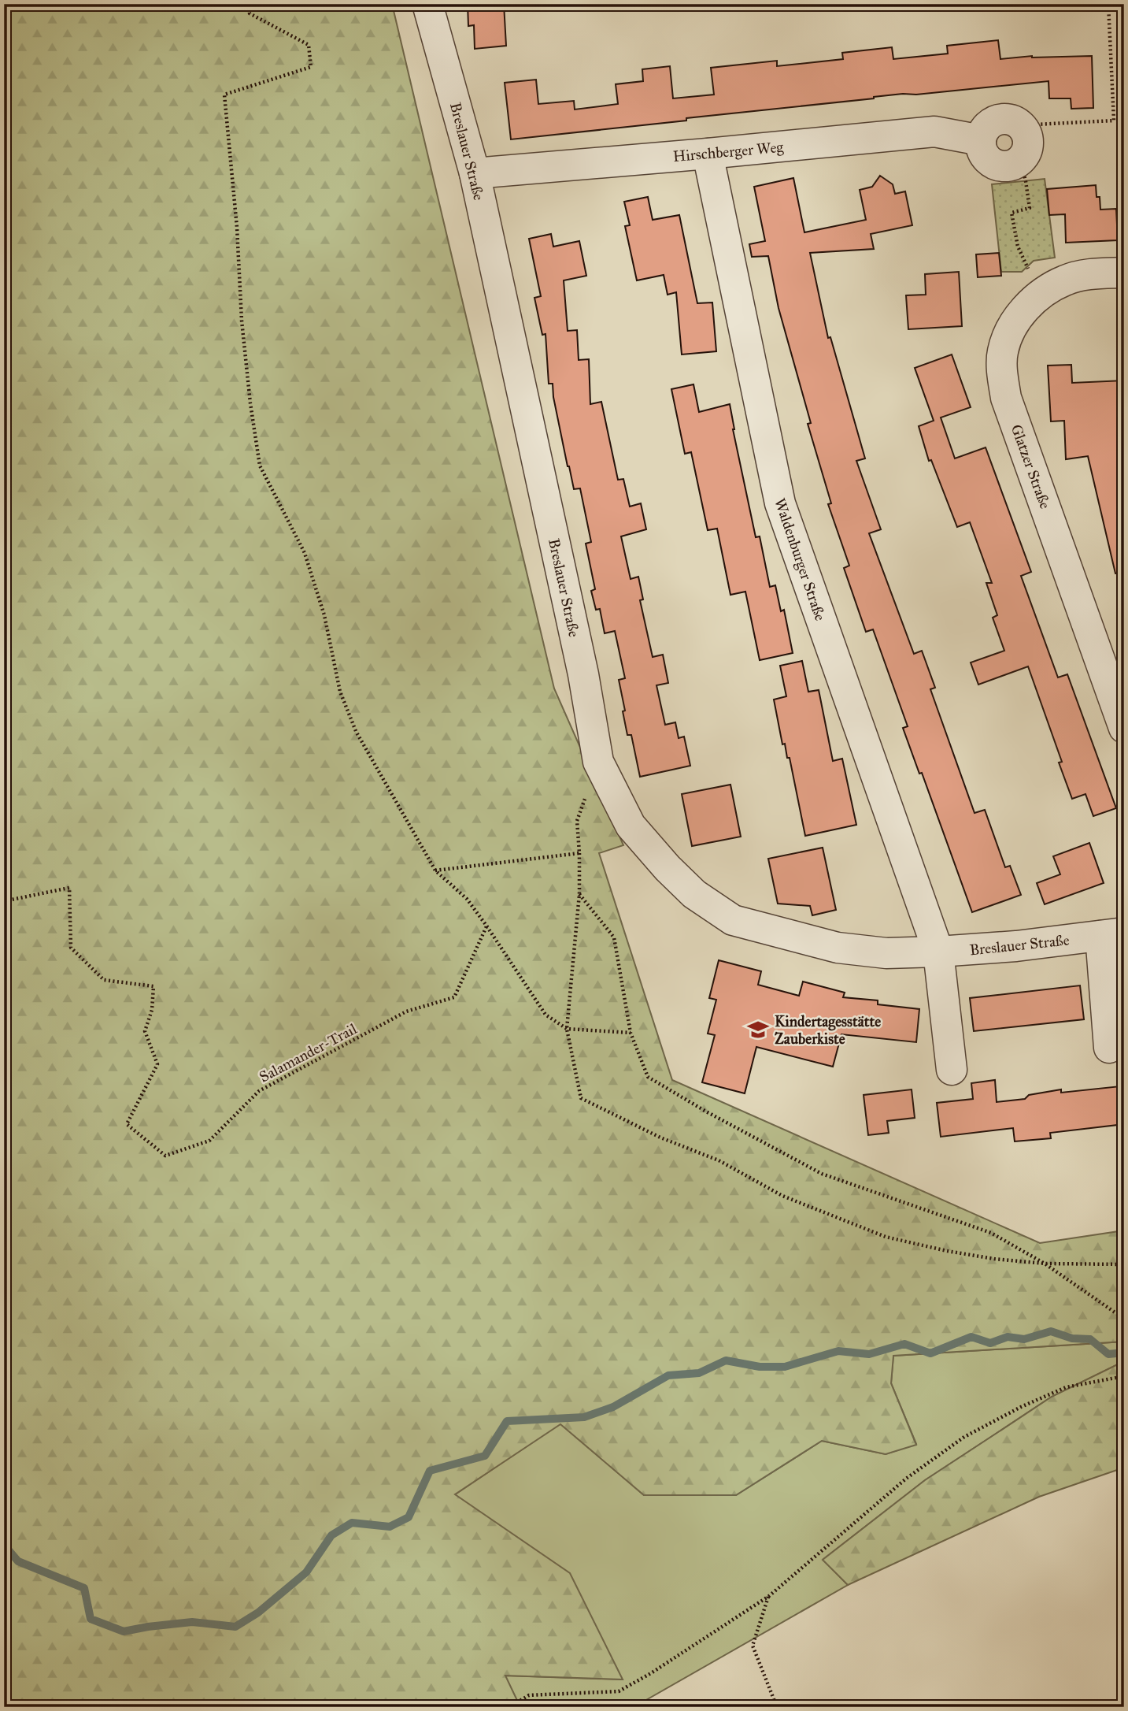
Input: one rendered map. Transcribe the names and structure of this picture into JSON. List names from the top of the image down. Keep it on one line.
{"streets":{"street":["Breslauer Straße","Hirschberger Weg","Glatzer Straße","Waldenburger Straße"],"path":["Salamander-Trail"]},"crossings":[["Breslauer Straße","Hirschberger Weg"],["Breslauer Straße","Waldenburger Straße"],["Hirschberger Weg","Waldenburger Straße"]],"places":{"school or university":["Kindertagesstätte Zauberkiste"]}}
